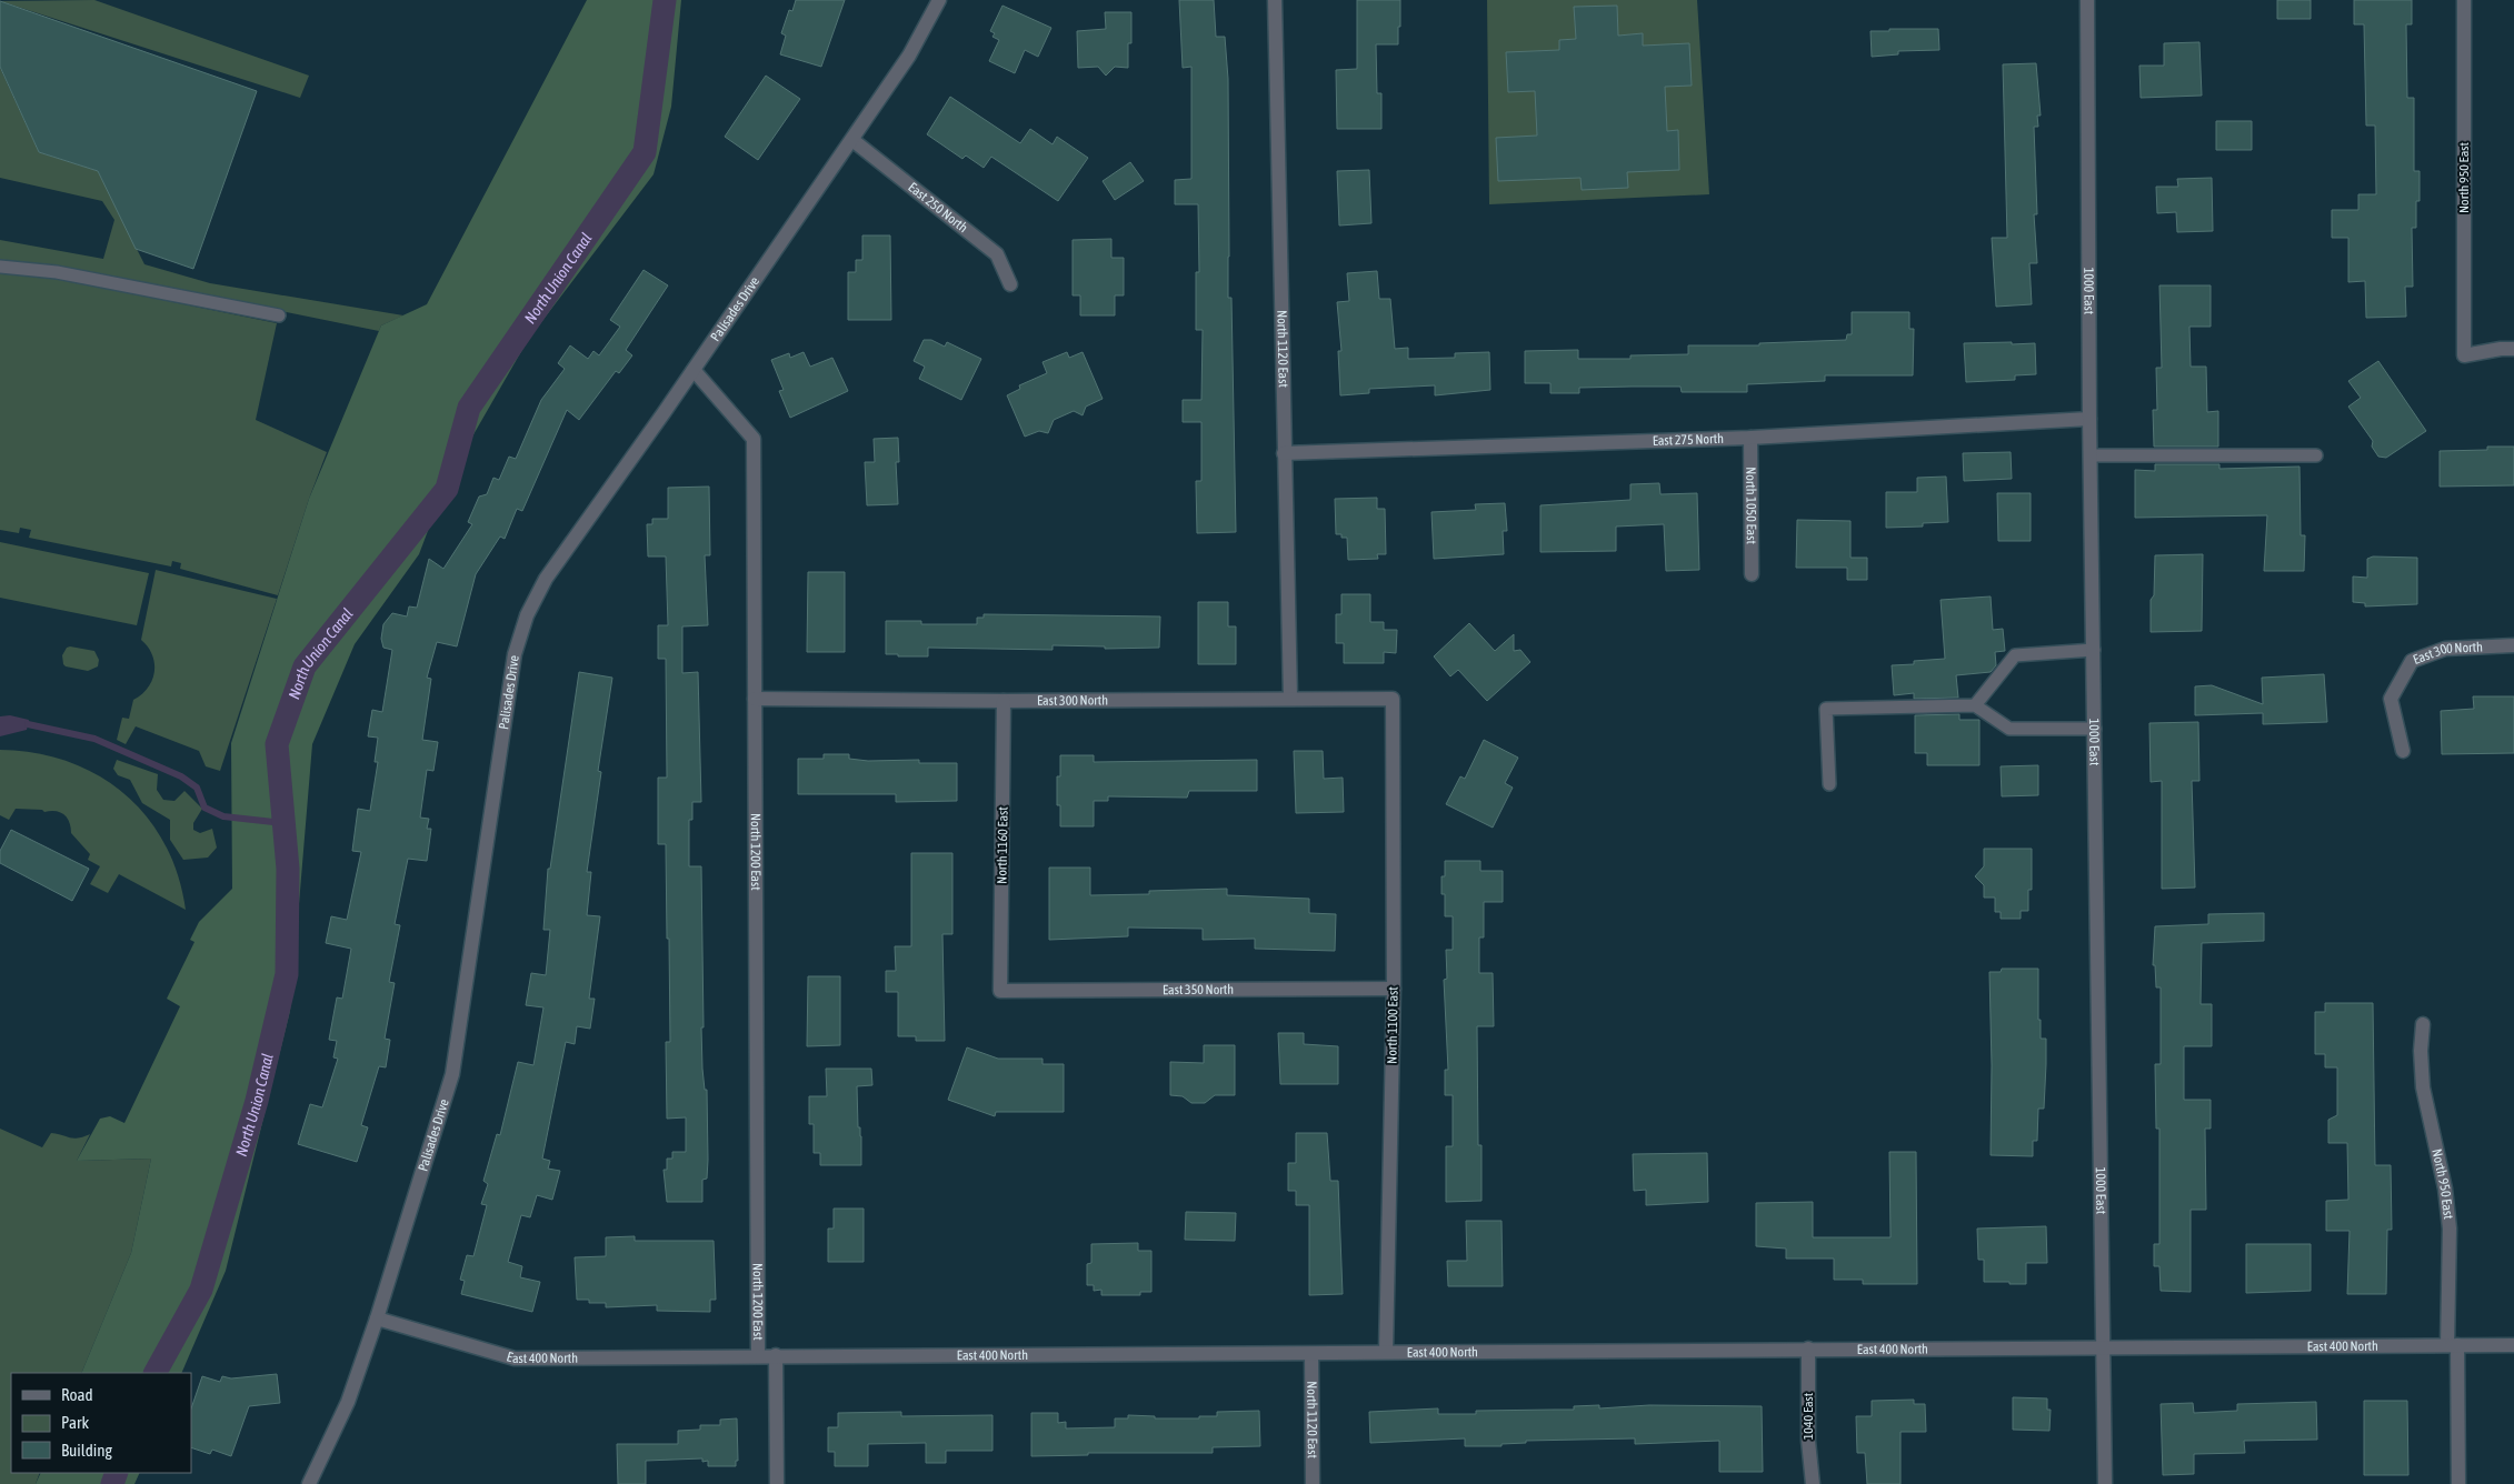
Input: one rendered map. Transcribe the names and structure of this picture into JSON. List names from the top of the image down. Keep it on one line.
{"streets":{"street":["North 950 East","East 250 North","1000 East","Palisades Drive","North 1120 East","East 275 North","North 1050 East","East 300 North","North 1160 East","North 1200 East","East 350 North","North 1100 East","East 400 North","1040 East"]},"crossings":[["North 950 East","East 400 North"],["East 250 North","Palisades Drive"],["1000 East","East 275 North"],["1000 East","East 400 North"],["Palisades Drive","North 1200 East"],["Palisades Drive","East 400 North"],["North 1120 East","East 275 North"],["North 1120 East","East 300 North"],["North 1120 East","East 400 North"],["East 275 North","North 1050 East"],["East 300 North","North 1160 East"],["East 300 North","North 1200 East"],["East 300 North","North 1100 East"],["North 1160 East","East 350 North"],["North 1200 East","East 400 North"],["East 350 North","North 1100 East"],["North 1100 East","East 400 North"],["East 400 North","1040 East"]],"water":["North Union Canal"],"legend":["Road","Park","Building"]}
